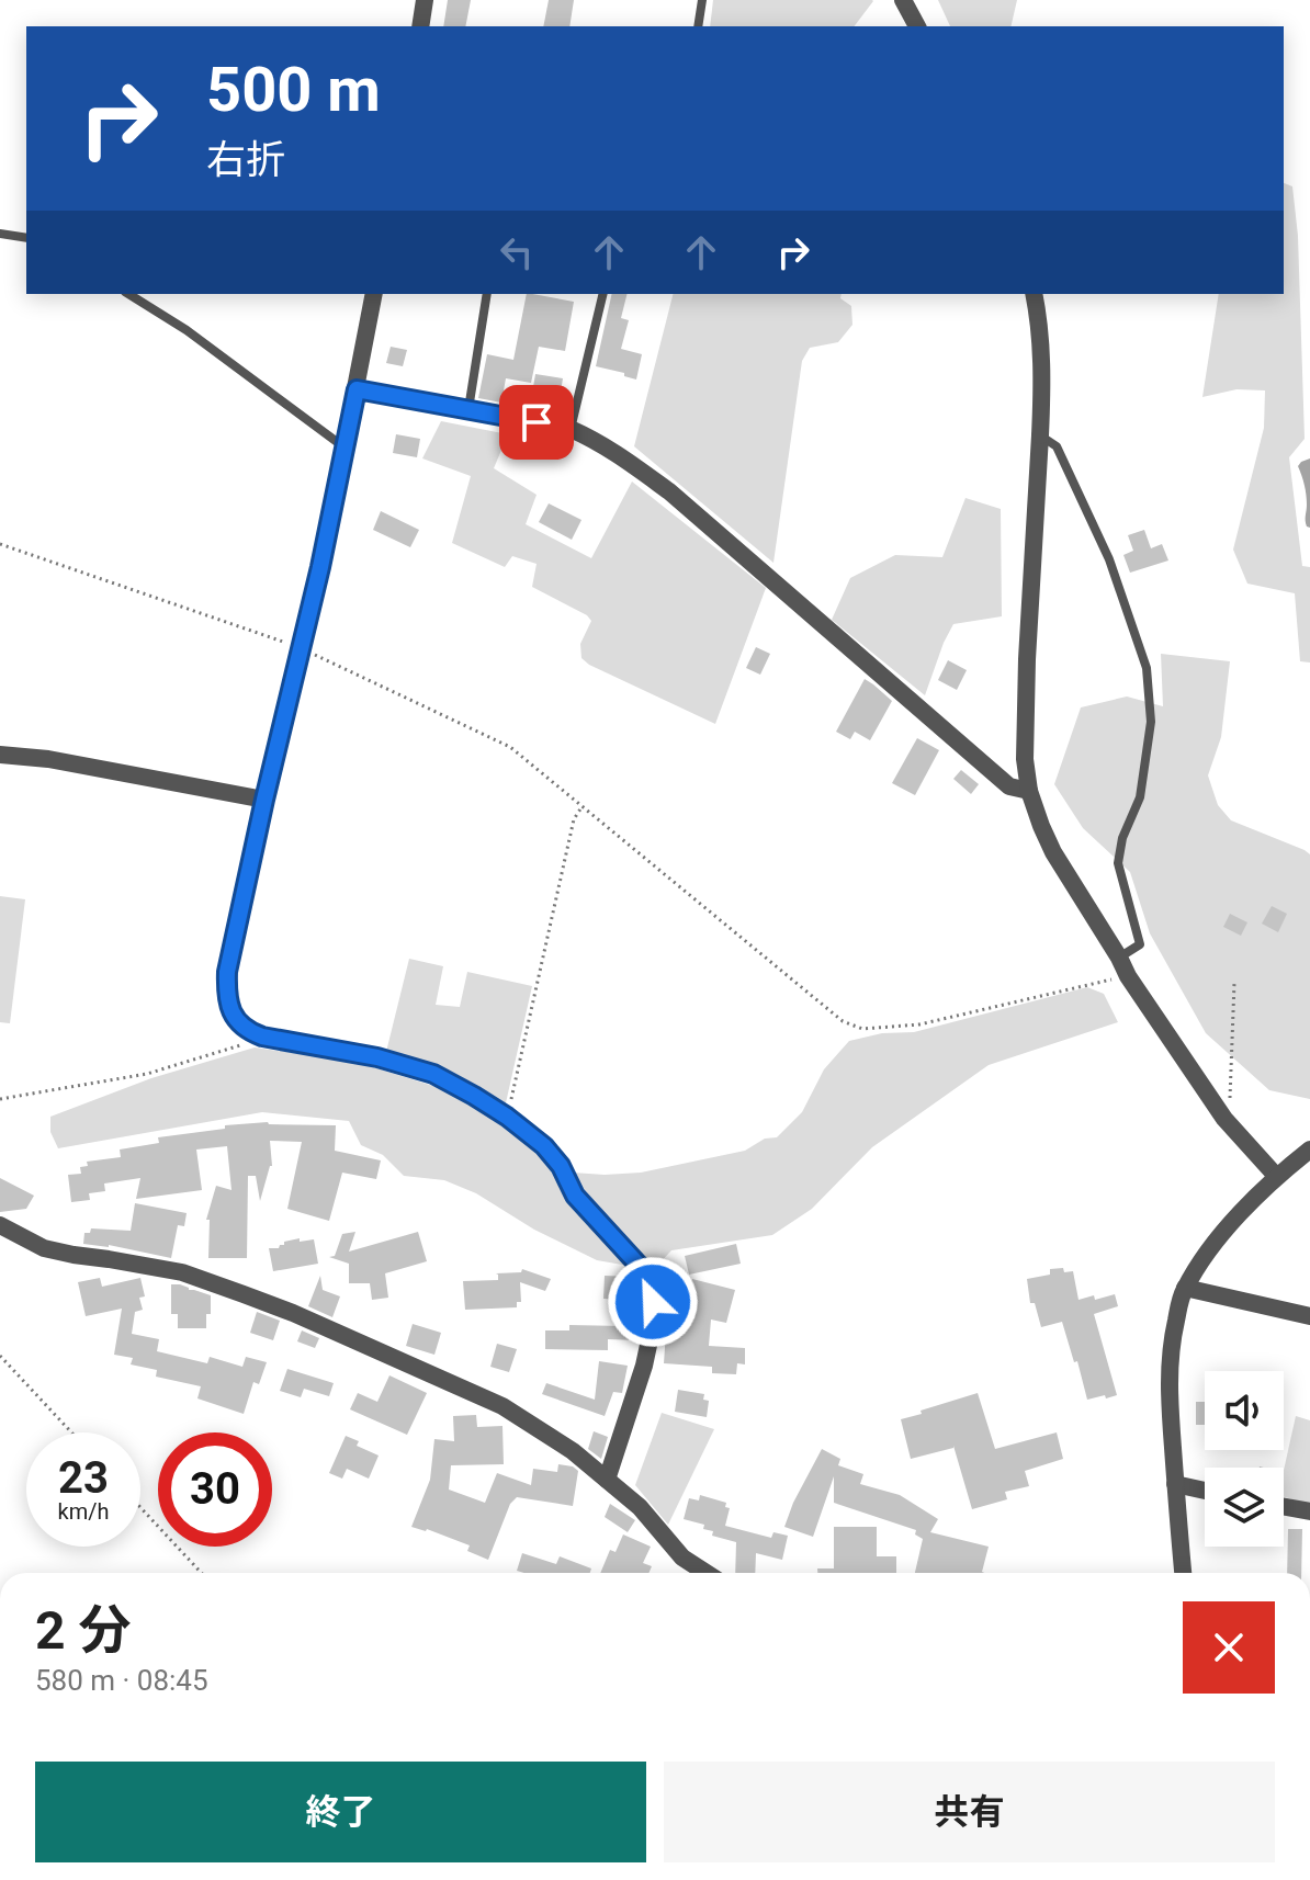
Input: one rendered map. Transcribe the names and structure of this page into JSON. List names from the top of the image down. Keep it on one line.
{"page":{"turn":["500 m","右折"],"speed":"23 km/h","limit":"30","heading":["2 分","580 m · 08:45"],"buttons":["終了","共有"]}}
